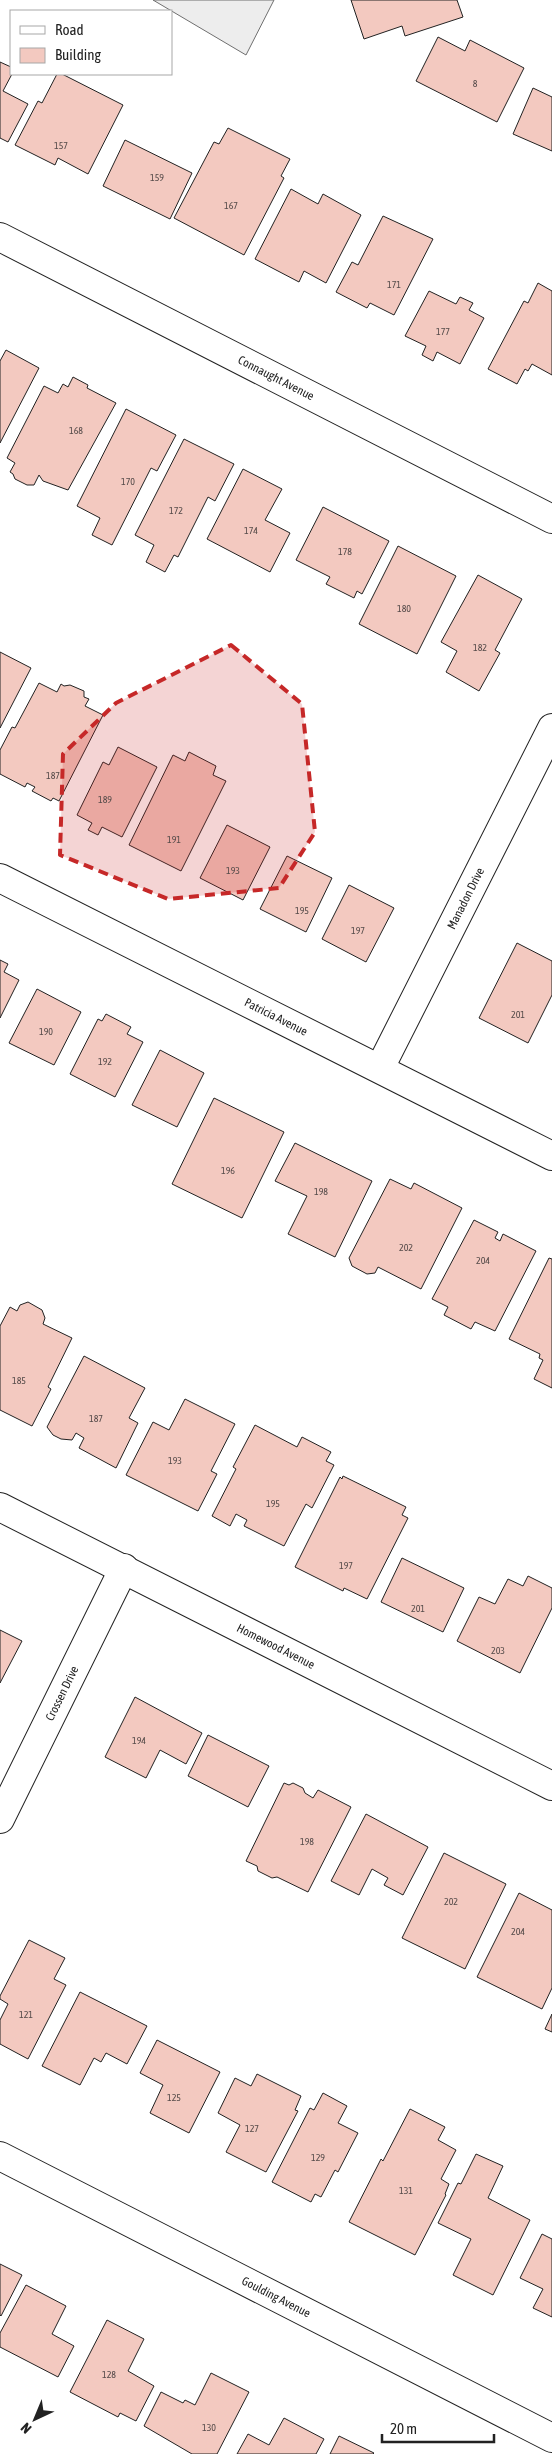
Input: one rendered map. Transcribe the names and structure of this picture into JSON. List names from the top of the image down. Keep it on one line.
{"streets":{"street":["Connaught Avenue","Manadon Drive","Patricia Avenue","Homewood Avenue","Crossen Drive","Goulding Avenue"]},"crossings":[["Manadon Drive","Patricia Avenue"],["Homewood Avenue","Crossen Drive"]],"house_numbers":["8","157","159","167","171","177","168","170","172","174","178","180","182","187","189","191","193","195","197","201","190","192","196","198","202","204","185","187","193","195","197","201","203","194","198","202","204","121","125","127","129","131","128","130"],"legend":["Road","Building"],"scale_bar":"20 m","north":"bottom left"}
